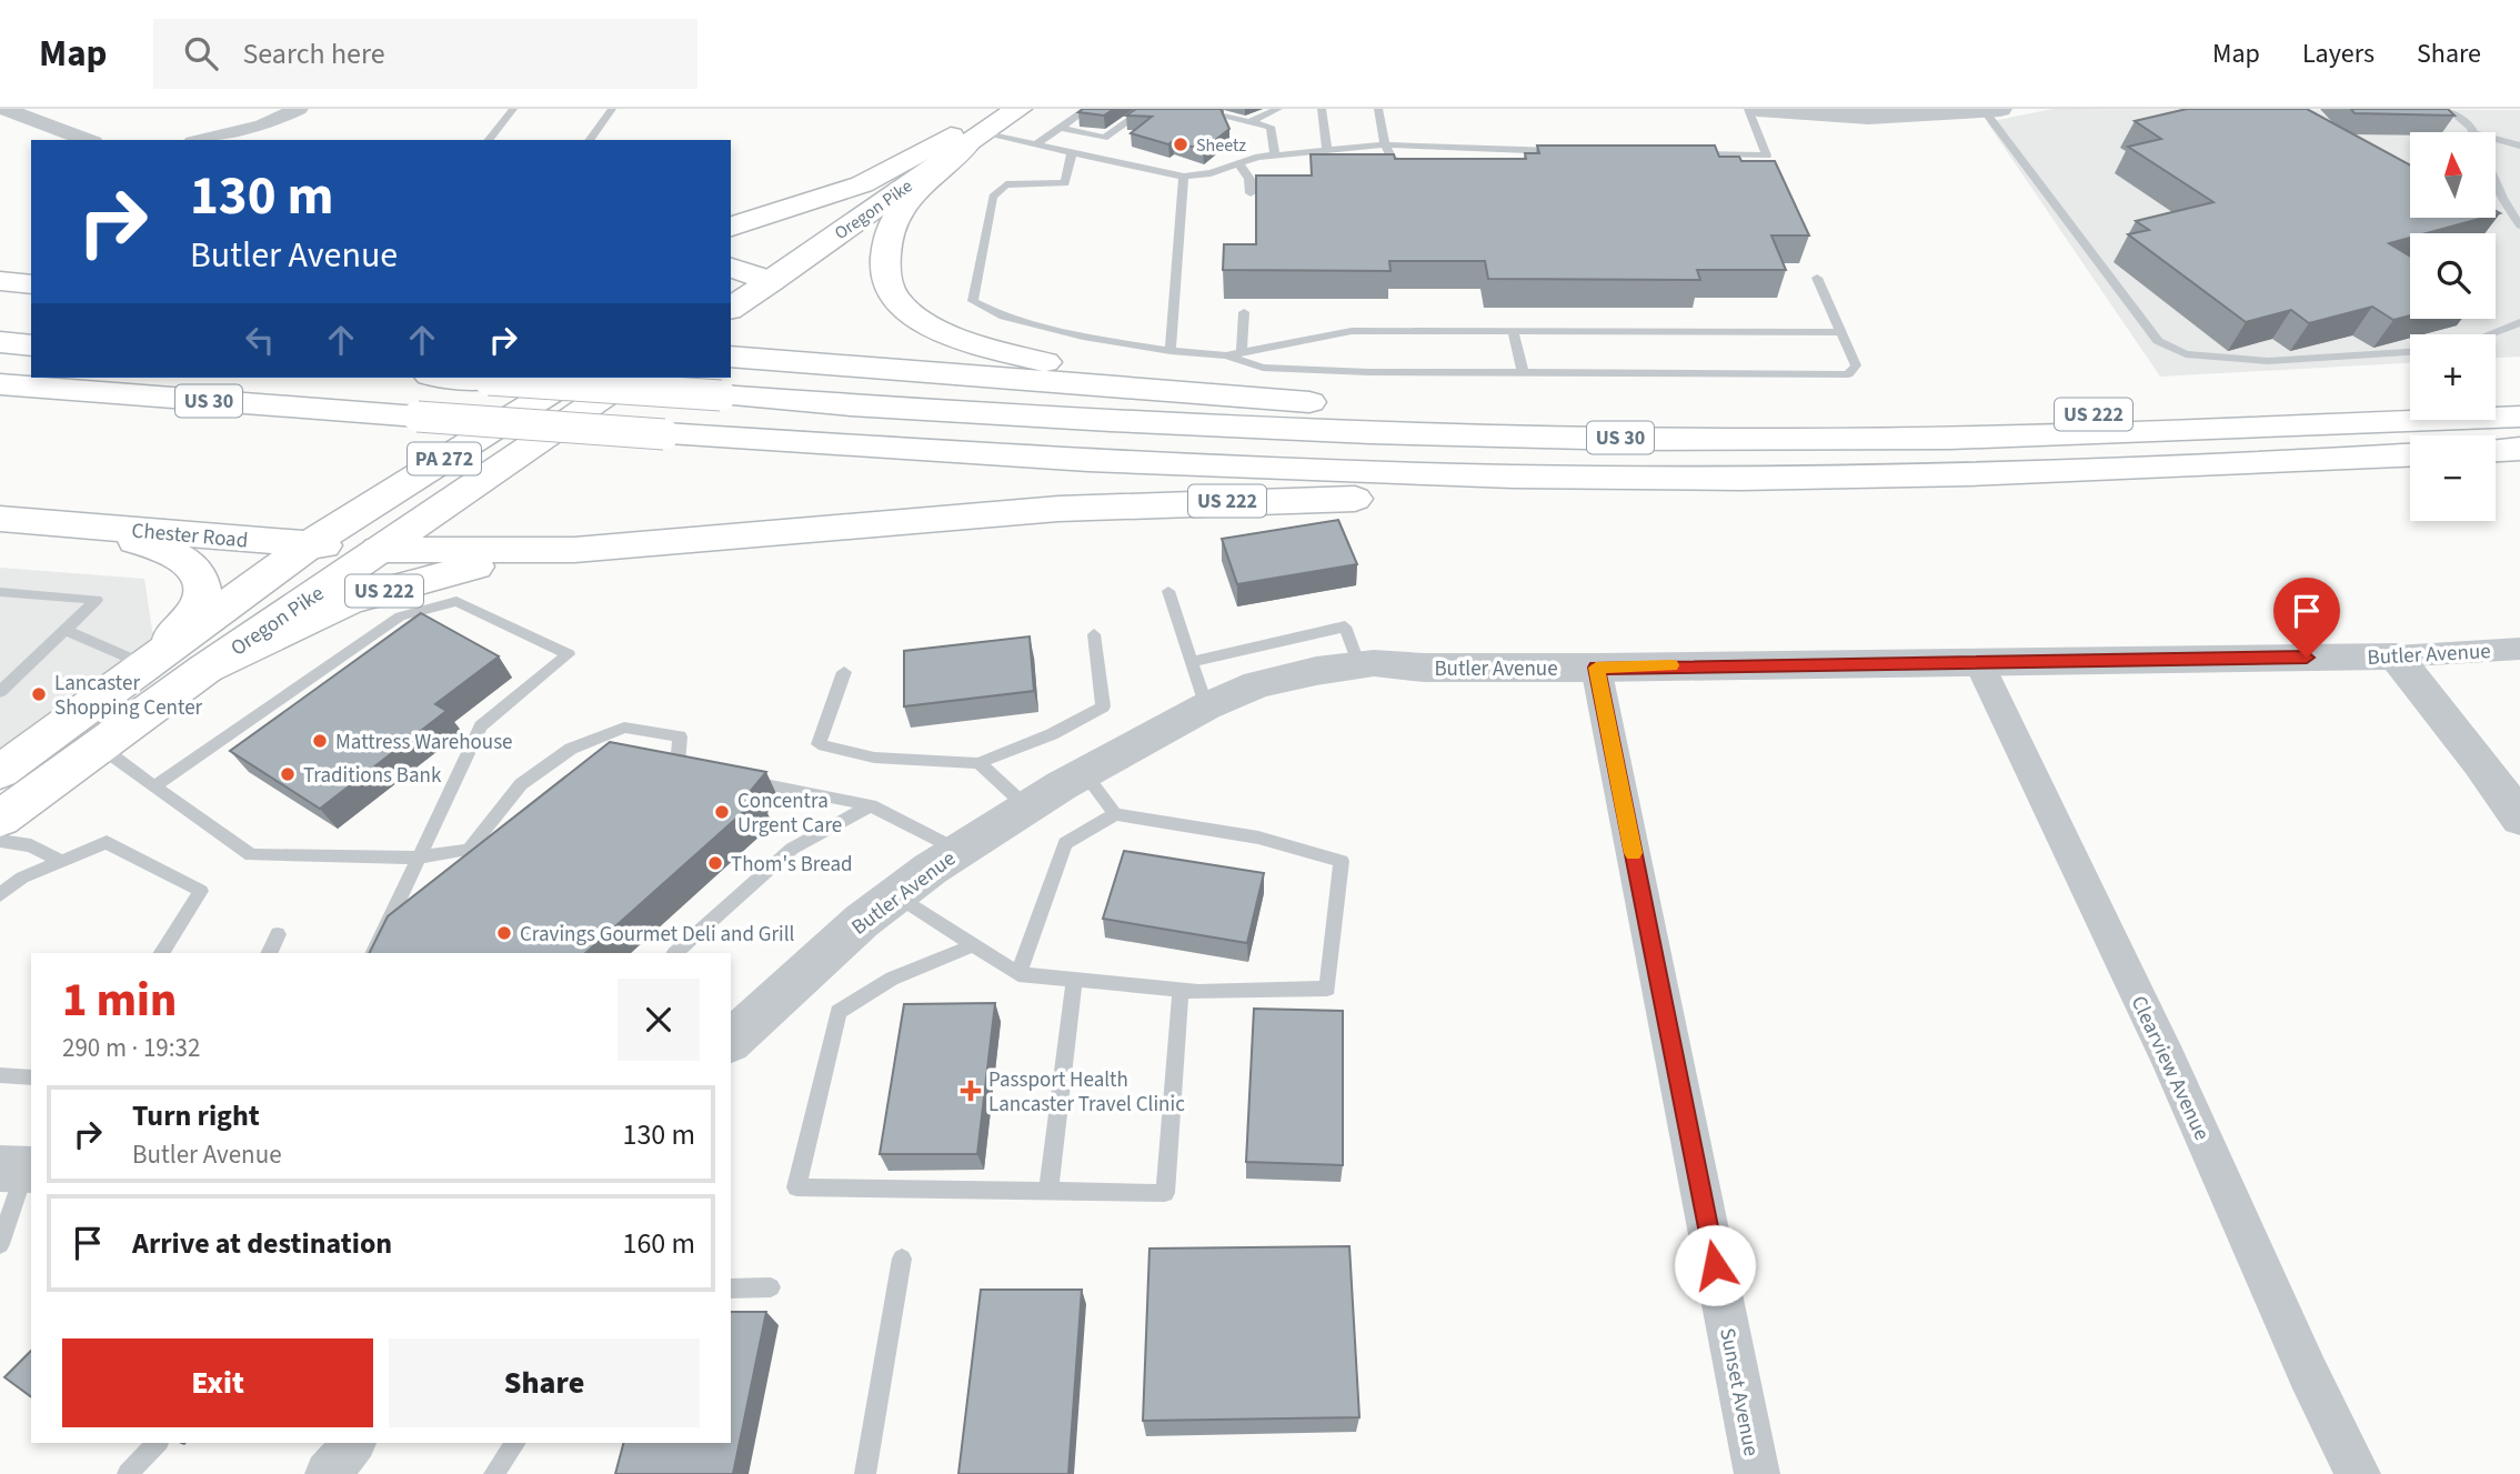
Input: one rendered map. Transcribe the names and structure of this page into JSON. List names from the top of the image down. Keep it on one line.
{"streets":{"main road":["Oregon Pike","US 30","US 222","PA 272","Chester Road"],"street":["Butler Avenue","Clearview Avenue","Sunset Avenue"]},"crossings":[["Oregon Pike","US 222"],["Oregon Pike","Chester Road"],["US 30","US 222"],["US 222","Chester Road"],["Butler Avenue","Clearview Avenue"],["Butler Avenue","Sunset Avenue"]],"places":{"other":["Sheetz","Lancaster Shopping Center","Mattress Warehouse","Traditions Bank","Concentra Urgent Care","Thom's Bread","Cravings Gourmet Deli and Grill"],"health":["Passport Health Lancaster Travel Clinic"]},"north":"top","page":{"header":"Map","search":"Search here","nav":["Map","Layers","Share"],"map_buttons":["+","−"],"turn":["130 m","Butler Avenue"],"heading":["1 min","290 m · 19:32"],"list":[{"name":"Turn right","note":"Butler Avenue","value":"130 m"},{"name":"Arrive at destination","value":"160 m"}],"buttons":["Exit","Share"]}}
